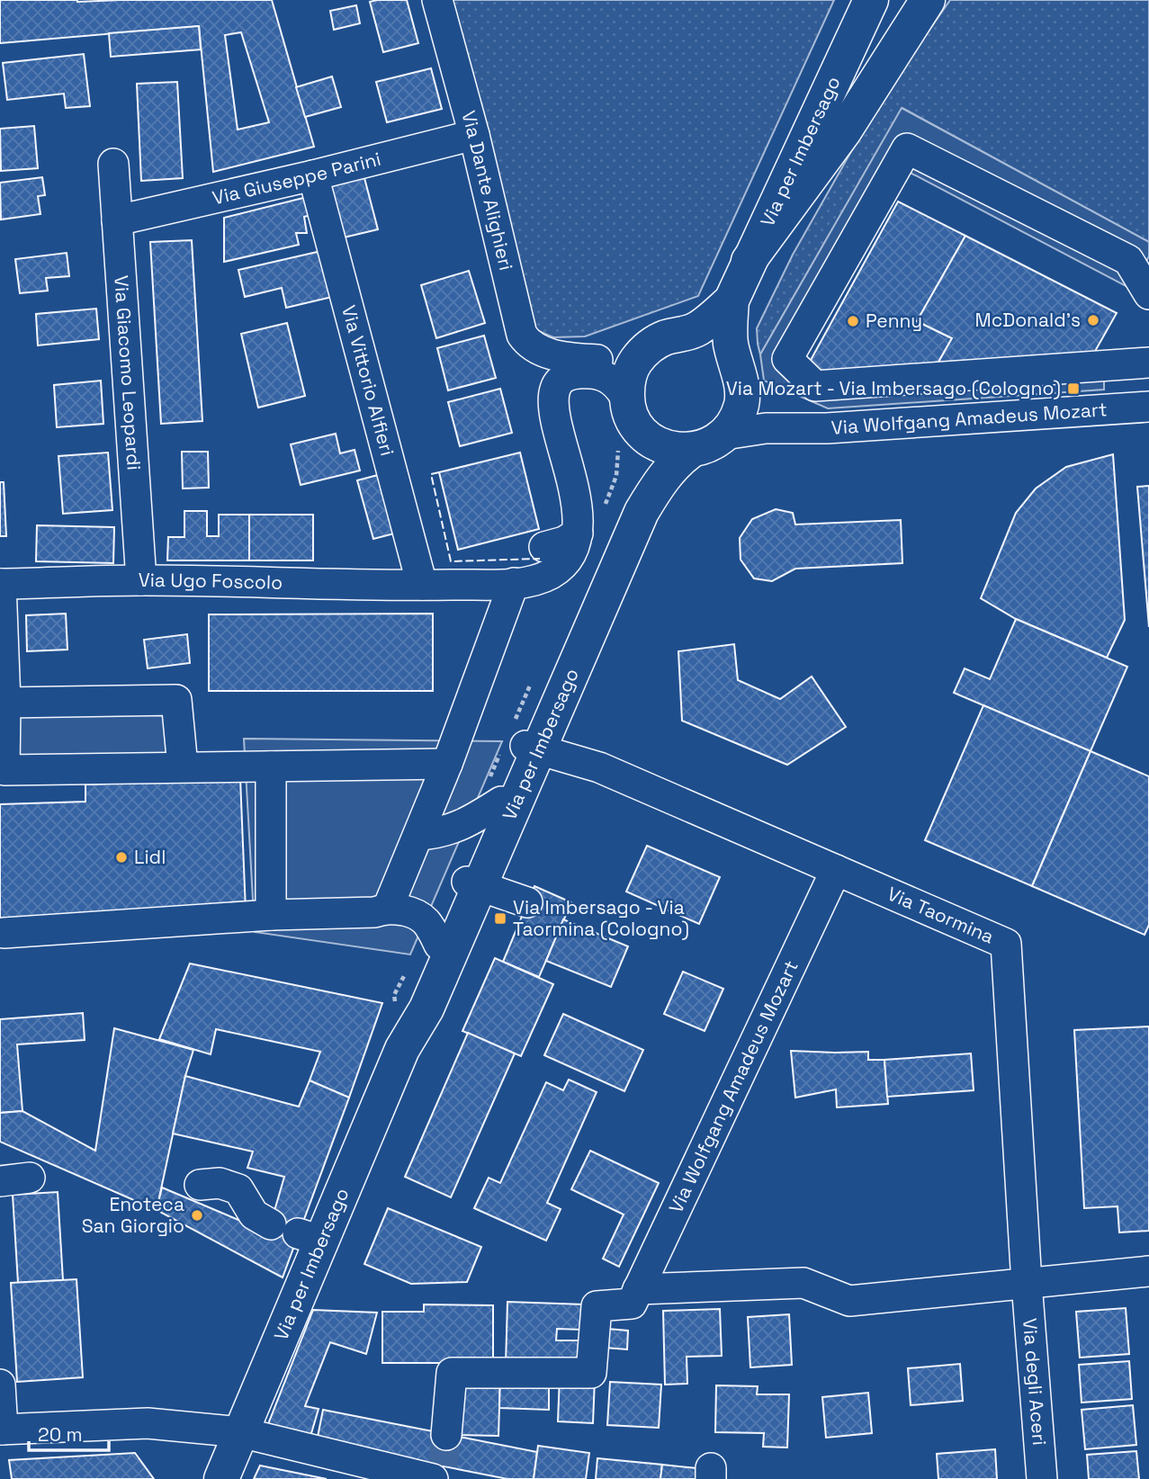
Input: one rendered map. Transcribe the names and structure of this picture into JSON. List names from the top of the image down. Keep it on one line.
{"streets":{"main road":["Via per Imbersago"],"street":["Via Giuseppe Parini","Via Dante Alighieri","Via Giacomo Leopardi","Via Vittorio Alfieri","Via Wolfgang Amadeus Mozart","Via Ugo Foscolo","Via Taormina","Via degli Aceri"]},"crossings":[["Via per Imbersago","Via Dante Alighieri"],["Via per Imbersago","Via Wolfgang Amadeus Mozart"],["Via per Imbersago","Via Taormina"],["Via Giuseppe Parini","Via Dante Alighieri"],["Via Giuseppe Parini","Via Giacomo Leopardi"],["Via Giuseppe Parini","Via Vittorio Alfieri"],["Via Dante Alighieri","Via Wolfgang Amadeus Mozart"],["Via Giacomo Leopardi","Via Ugo Foscolo"],["Via Vittorio Alfieri","Via Ugo Foscolo"],["Via Wolfgang Amadeus Mozart","Via Taormina"],["Via Taormina","Via degli Aceri"]],"places":{"other":["McDonald's","Penny","Lidl","Enoteca San Giorgio"],"transit":["Via Mozart - Via Imbersago (Cologno)","Via Imbersago - Via Taormina (Cologno)"]},"scale_bar":"20 m"}
